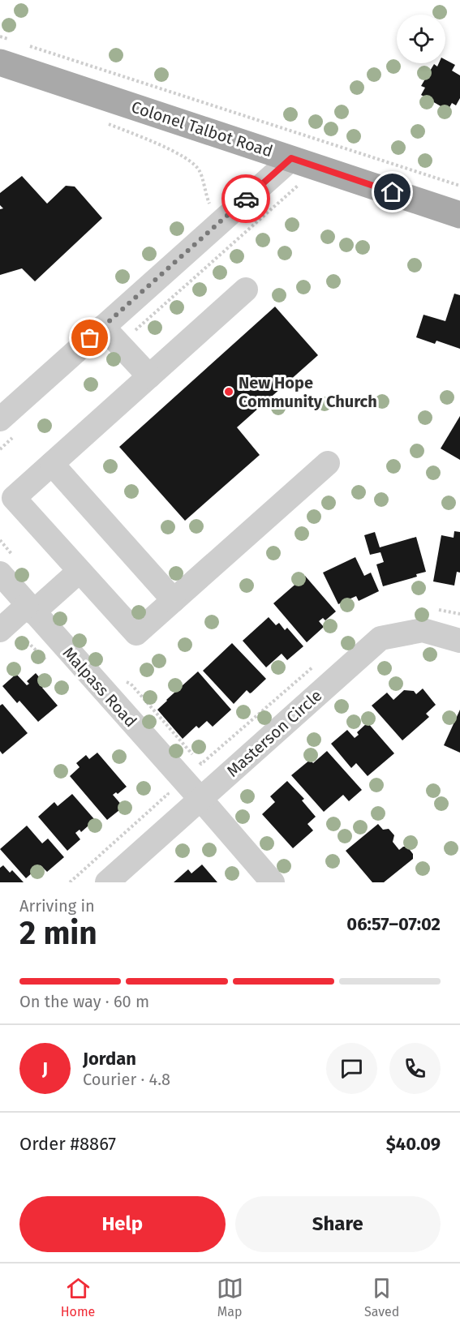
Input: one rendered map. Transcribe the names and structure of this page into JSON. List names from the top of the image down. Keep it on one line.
{"streets":{"main road":["Colonel Talbot Road"],"street":["Malpass Road","Masterson Circle"]},"crossings":[["Malpass Road","Masterson Circle"]],"places":["New Hope Community Church"],"page":{"heading":["2 min","Arriving in","06:57–07:02"],"panel":["Jordan","Courier · 4.8","Order #8867","$40.09"],"bar":"On the way · 60 m","round":"J","buttons":["Help","Share"],"tabs":["Home","Map","Saved"]}}
